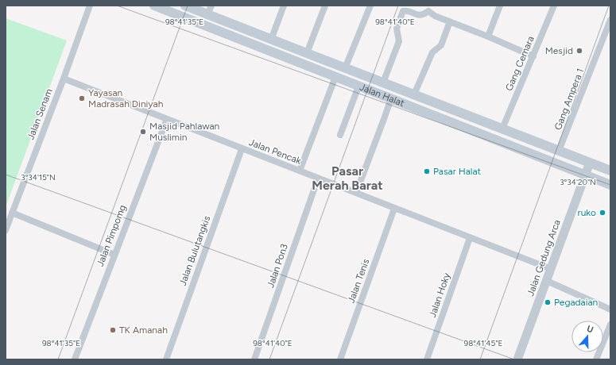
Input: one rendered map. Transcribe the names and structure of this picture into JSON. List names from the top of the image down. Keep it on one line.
{"streets":{"main road":["Jalan Halat"],"street":["Gang Cemara","Gang Ampera 1","Jalan Senam","Jalan Pencak","Jalan Pimpomg","Jalan Bulutangkis","Jalan Gedung Arca","Jalan Pon3","Jalan Tenis","Jalan Hoky"]},"crossings":[["Gang Cemara","Jalan Halat"],["Jalan Halat","Gang Ampera 1"],["Jalan Halat","Jalan Gedung Arca"],["Jalan Senam","Jalan Pencak"],["Jalan Pencak","Jalan Pimpomg"],["Jalan Pencak","Jalan Bulutangkis"],["Jalan Pencak","Jalan Gedung Arca"],["Jalan Pencak","Jalan Pon3"],["Jalan Pencak","Jalan Tenis"],["Jalan Pencak","Jalan Hoky"]],"districts":["Pasar Merah Barat"],"places":["Mesjid","Yayasan Madrasah Diniyah","Masjid Pahlawan Muslimin","Pasar Halat","ruko","Pegadaian","TK Amanah"],"north":"top","coordinates":["98°41'35\"E","98°41'40\"E","3°34'15\"N","3°34'20\"N","98°41'45\"E"]}
